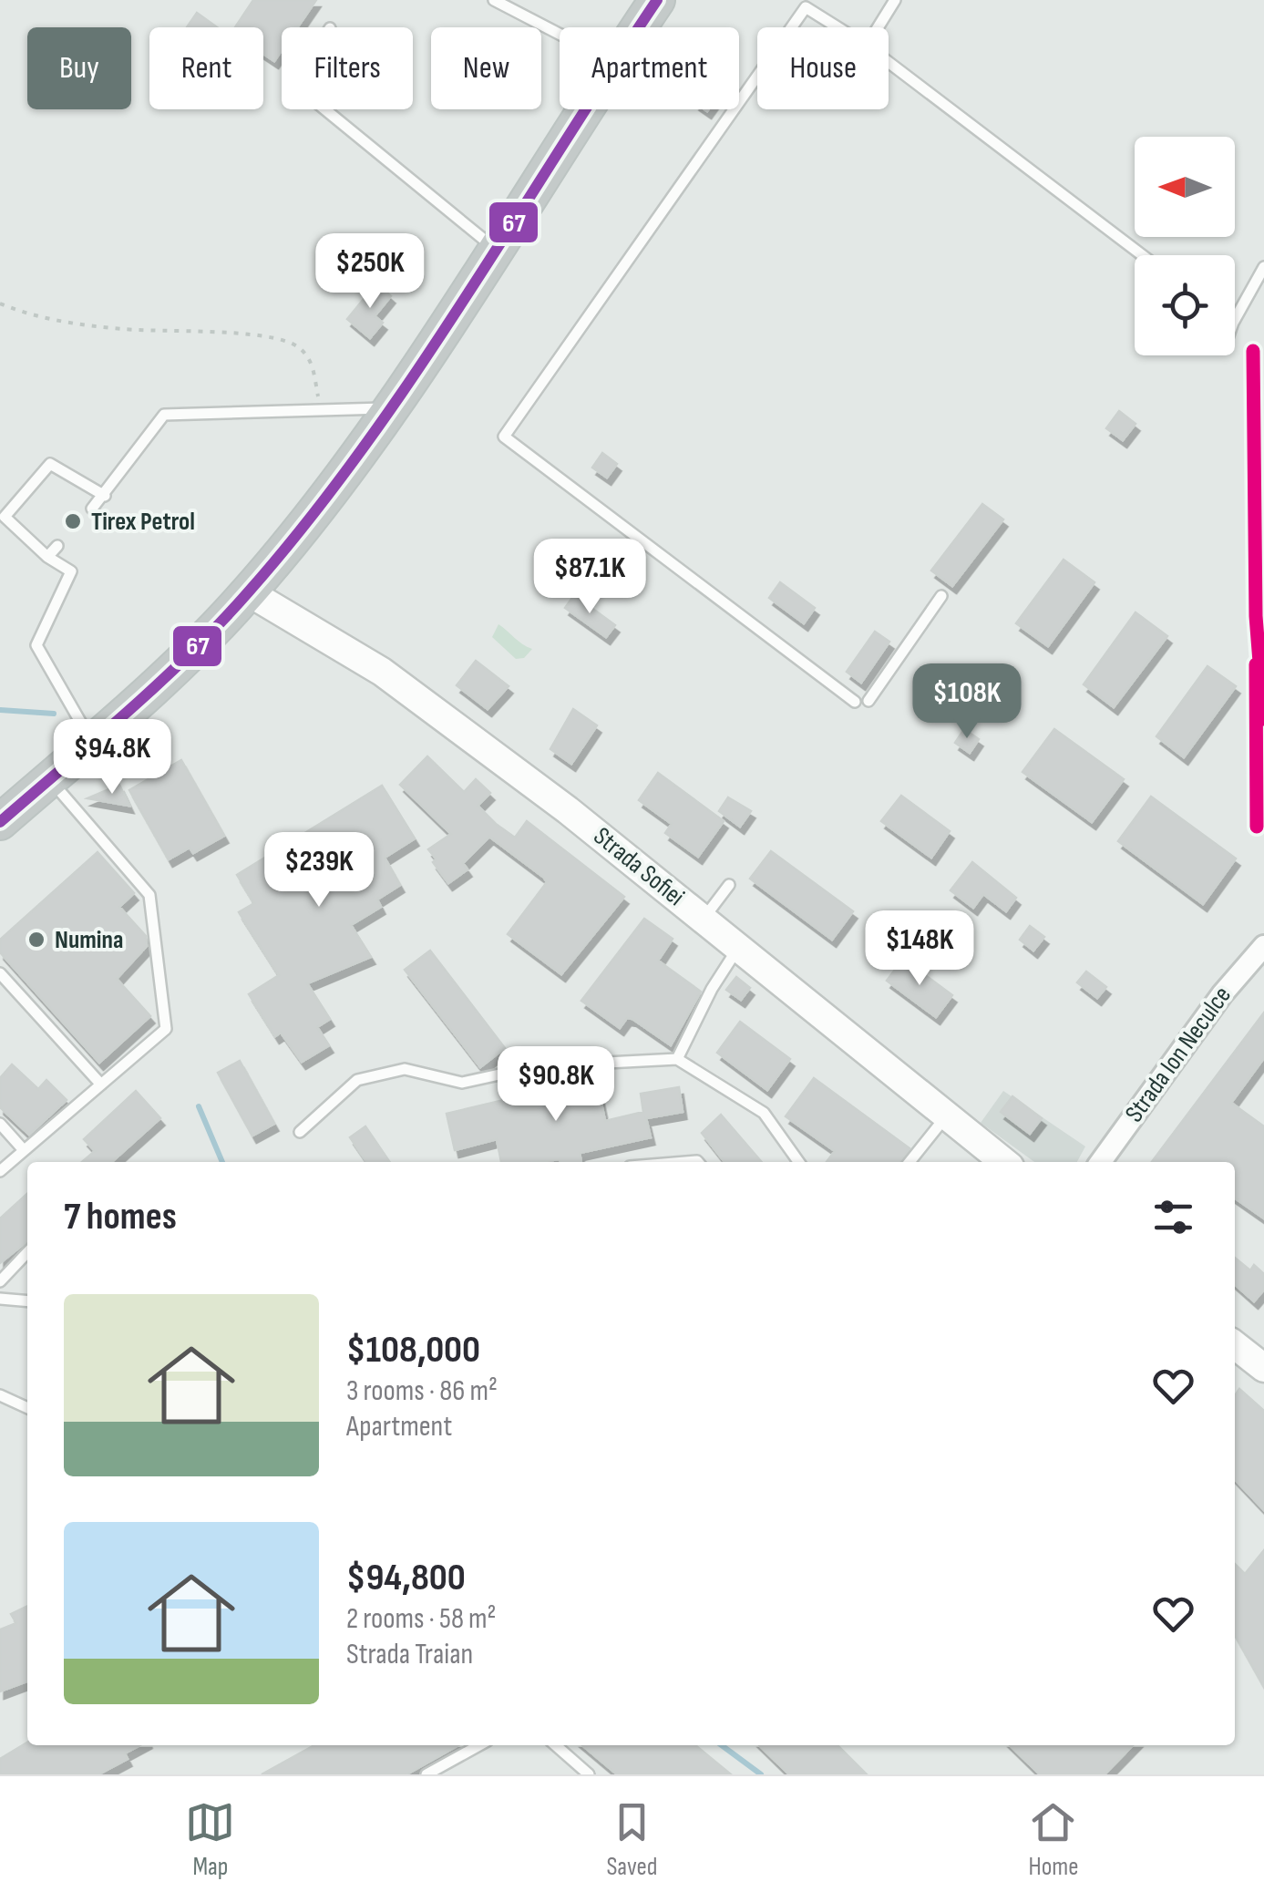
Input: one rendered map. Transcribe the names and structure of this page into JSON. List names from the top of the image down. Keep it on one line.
{"streets":{"street":["Strada Sofiei","Strada Ion Neculce"]},"places":["Tirex Petrol","Numina"],"lines":["transit line 67"],"north":"left","page":{"chip":["Buy","Rent","Filters","New","Apartment","House"],"price":["$250K","$87.1K","$108K","$94.8K","$239K","$148K","$90.8K"],"heading":"7 homes","list":[{"name":"$108,000","note":"3 rooms · 86 m² · Apartment"},{"name":"$94,800","note":"2 rooms · 58 m² · Strada Trаian"}],"tabs":["Map","Saved","Home"]}}
